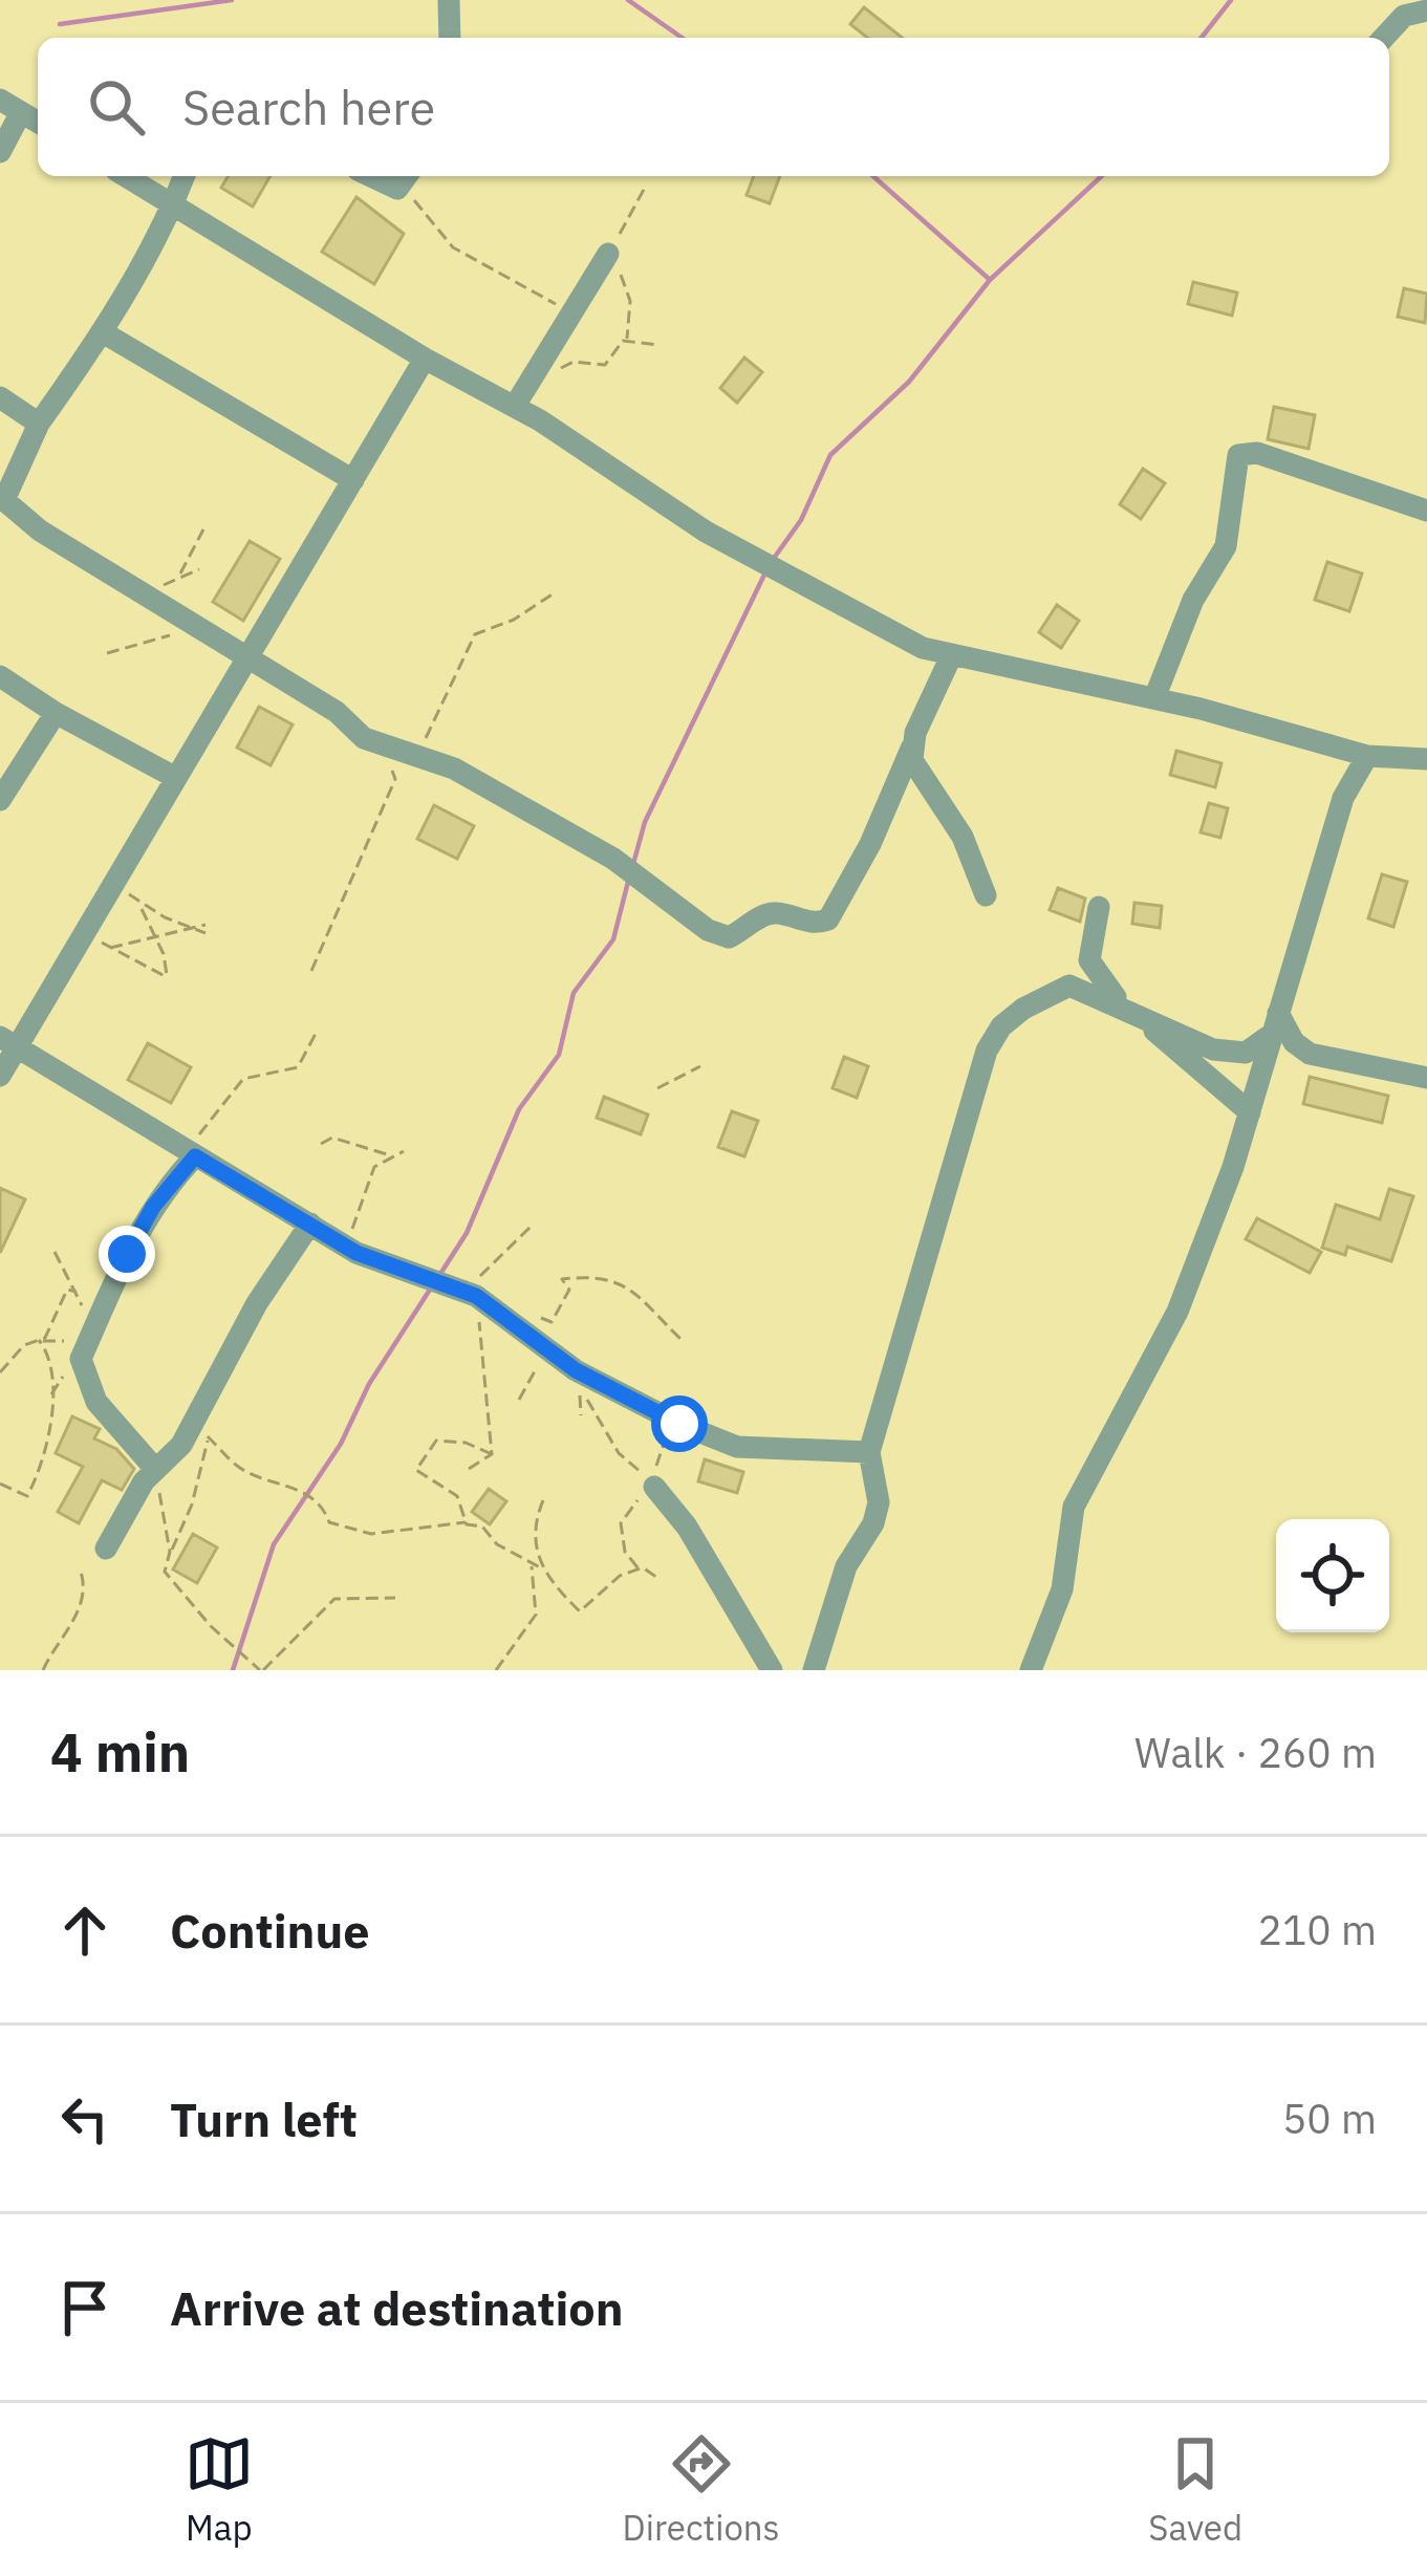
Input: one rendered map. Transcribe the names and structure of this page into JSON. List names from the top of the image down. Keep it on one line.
{"page":{"search":"Search here","heading":["4 min","Walk · 260 m"],"list":[["Continue","210 m"],["Turn left","50 m"],"Arrive at destination"],"nav":["Map","Directions","Saved"]}}
